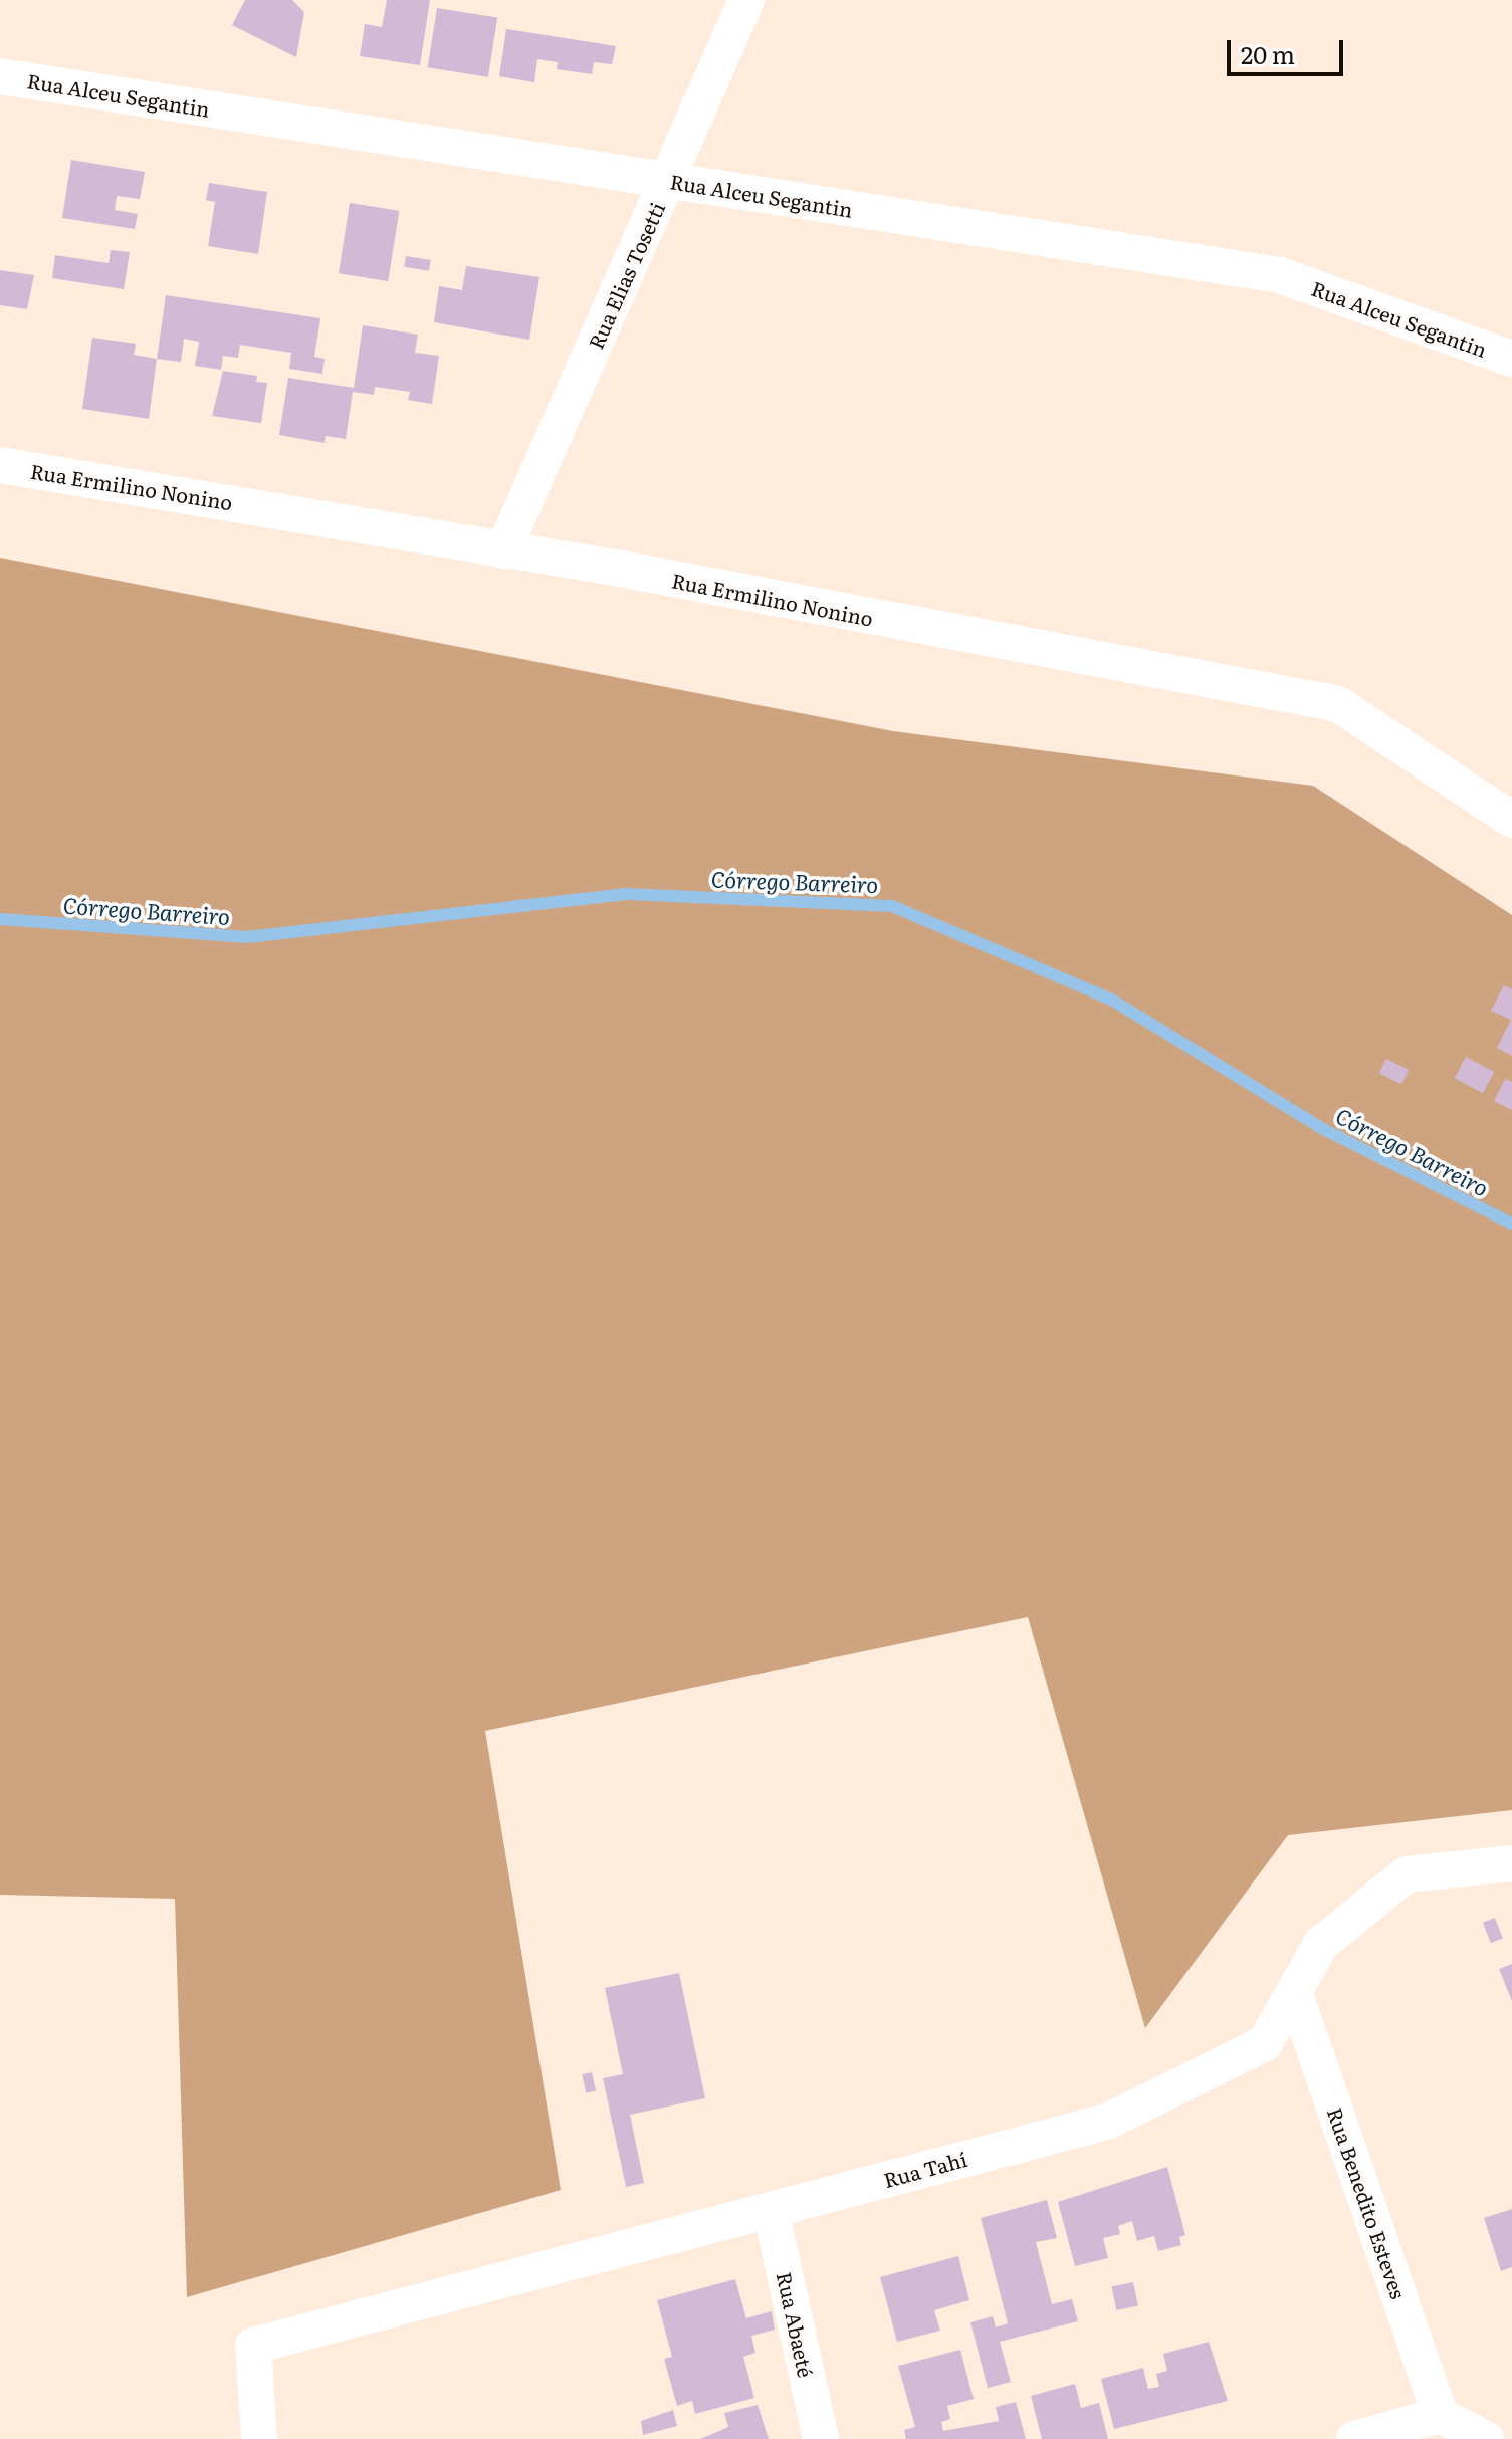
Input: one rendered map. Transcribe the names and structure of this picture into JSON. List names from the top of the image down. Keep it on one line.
{"streets":{"street":["Rua Alceu Segantin","Rua Elias Tosetti","Rua Ermilino Nonino","Rua Tahí","Rua Benedito Esteves","Rua Abaeté"]},"crossings":[["Rua Alceu Segantin","Rua Elias Tosetti"],["Rua Elias Tosetti","Rua Ermilino Nonino"],["Rua Tahí","Rua Benedito Esteves"],["Rua Tahí","Rua Abaeté"]],"water":["Córrego Barreiro"],"scale_bar":"20 m"}
